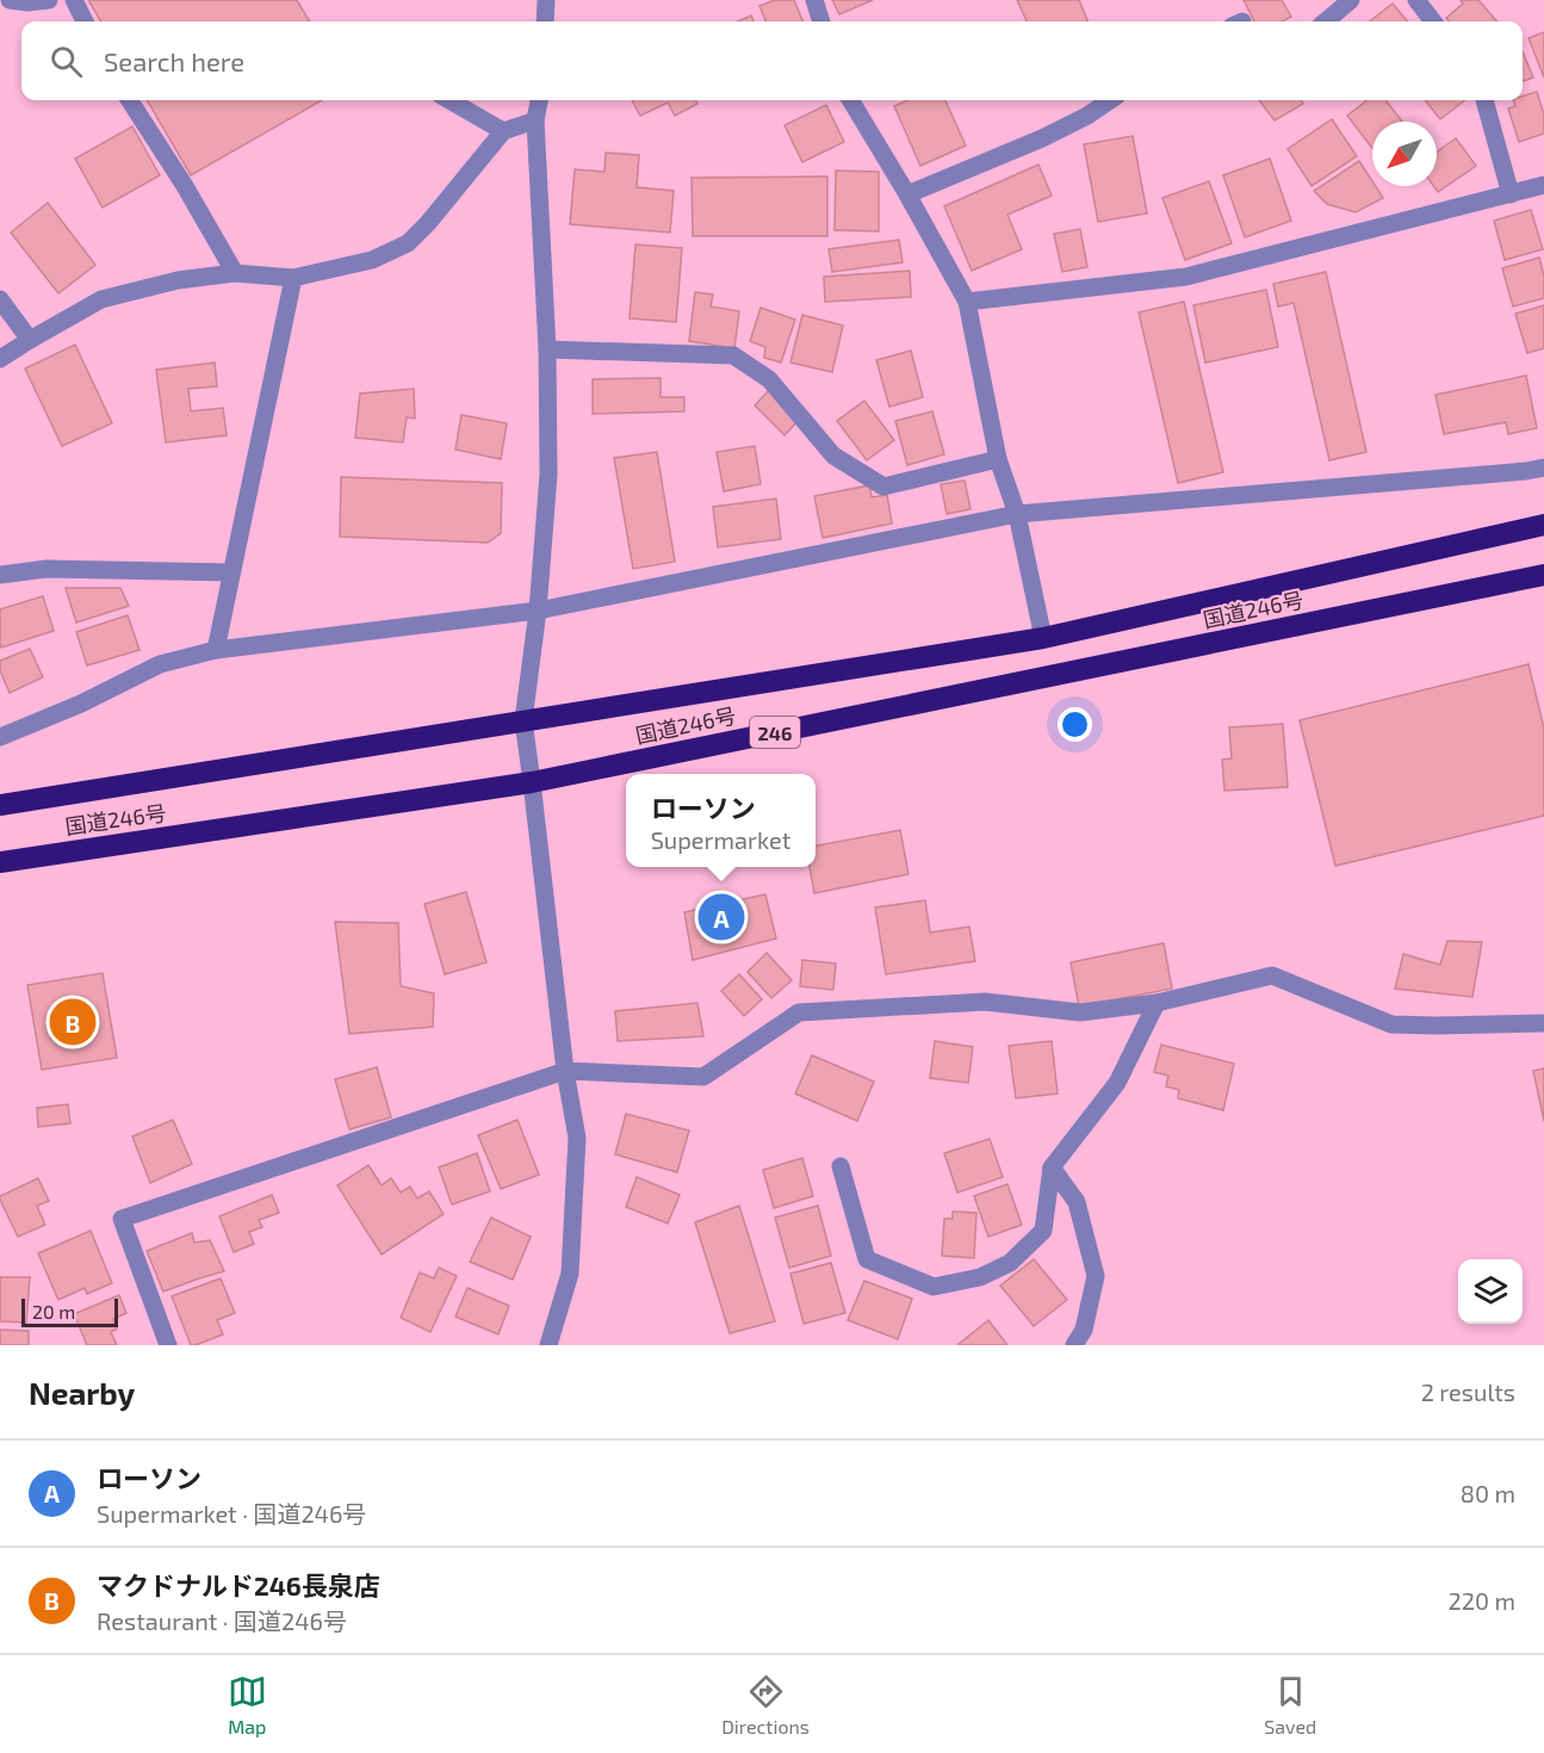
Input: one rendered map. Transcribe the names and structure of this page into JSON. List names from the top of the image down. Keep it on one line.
{"streets":{"highway":["国道246号","246"]},"scale_bar":"20 m","north":"bottom left","page":{"search":"Search here","popup":["ローソン","Supermarket"],"pins":["A","B"],"scale":"20 m","heading":["Nearby","2 results"],"list":[{"mark":"A","name":"ローソン","note":"Supermarket · 国道246号","value":"80 m"},{"mark":"B","name":"マクドナルド246長泉店","note":"Restaurant · 国道246号","value":"220 m"}],"nav":["Map","Directions","Saved"]}}
